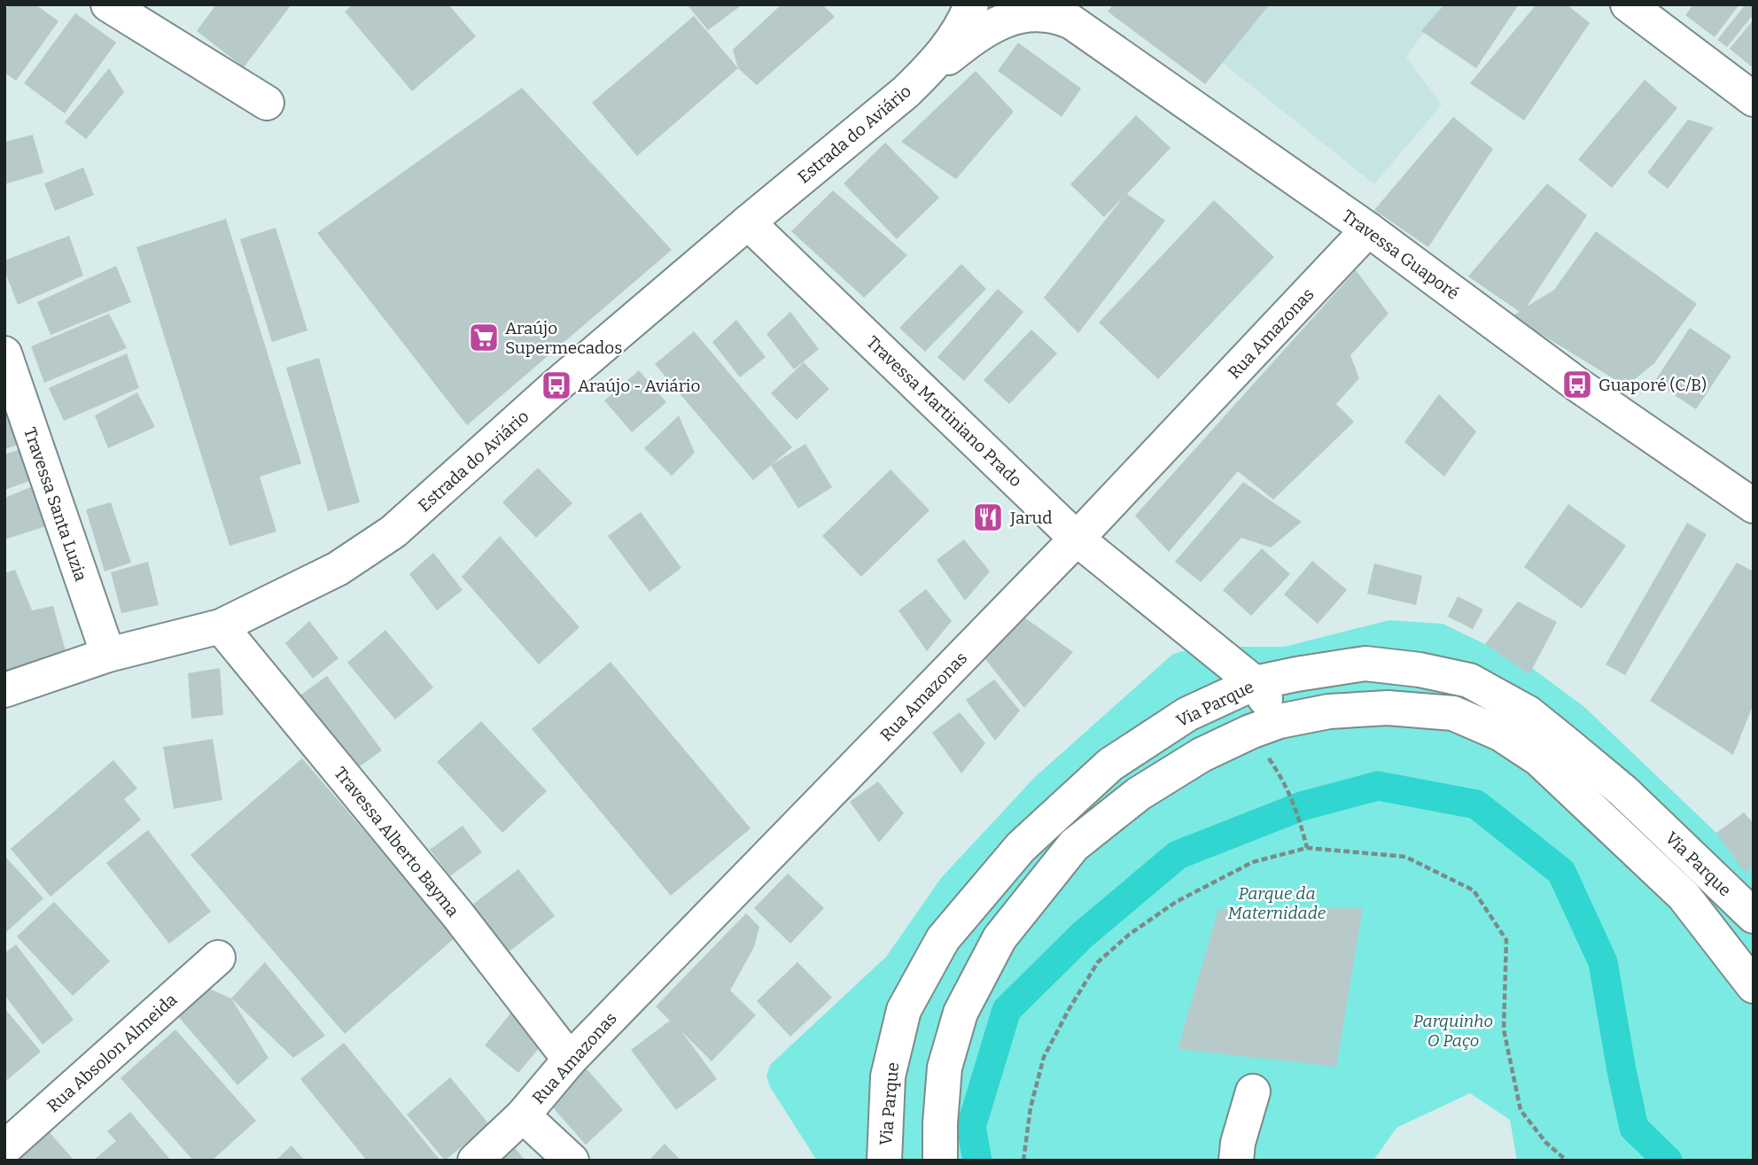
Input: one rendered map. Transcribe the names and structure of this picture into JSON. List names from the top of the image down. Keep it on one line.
{"streets":{"street":["Estrada do Aviário","Travessa Guaporé","Rua Amazonas","Travessa Martiniano Prado","Travessa Santa Luzia","Via Parque","Travessa Alberto Bayma","Rua Absolon Almeida"]},"crossings":[["Estrada do Aviário","Travessa Martiniano Prado"],["Estrada do Aviário","Travessa Santa Luzia"],["Estrada do Aviário","Travessa Alberto Bayma"],["Travessa Guaporé","Rua Amazonas"],["Rua Amazonas","Travessa Martiniano Prado"],["Rua Amazonas","Travessa Alberto Bayma"],["Travessa Martiniano Prado","Via Parque"]],"parks":["Parque da Maternidade","Parquinho O Paço"],"places":{"supermarket":["Araújo Supermecados"],"bus stop":["Guaporé (C/B)","Araújo - Aviário"],"restaurant":["Jarud"]}}
